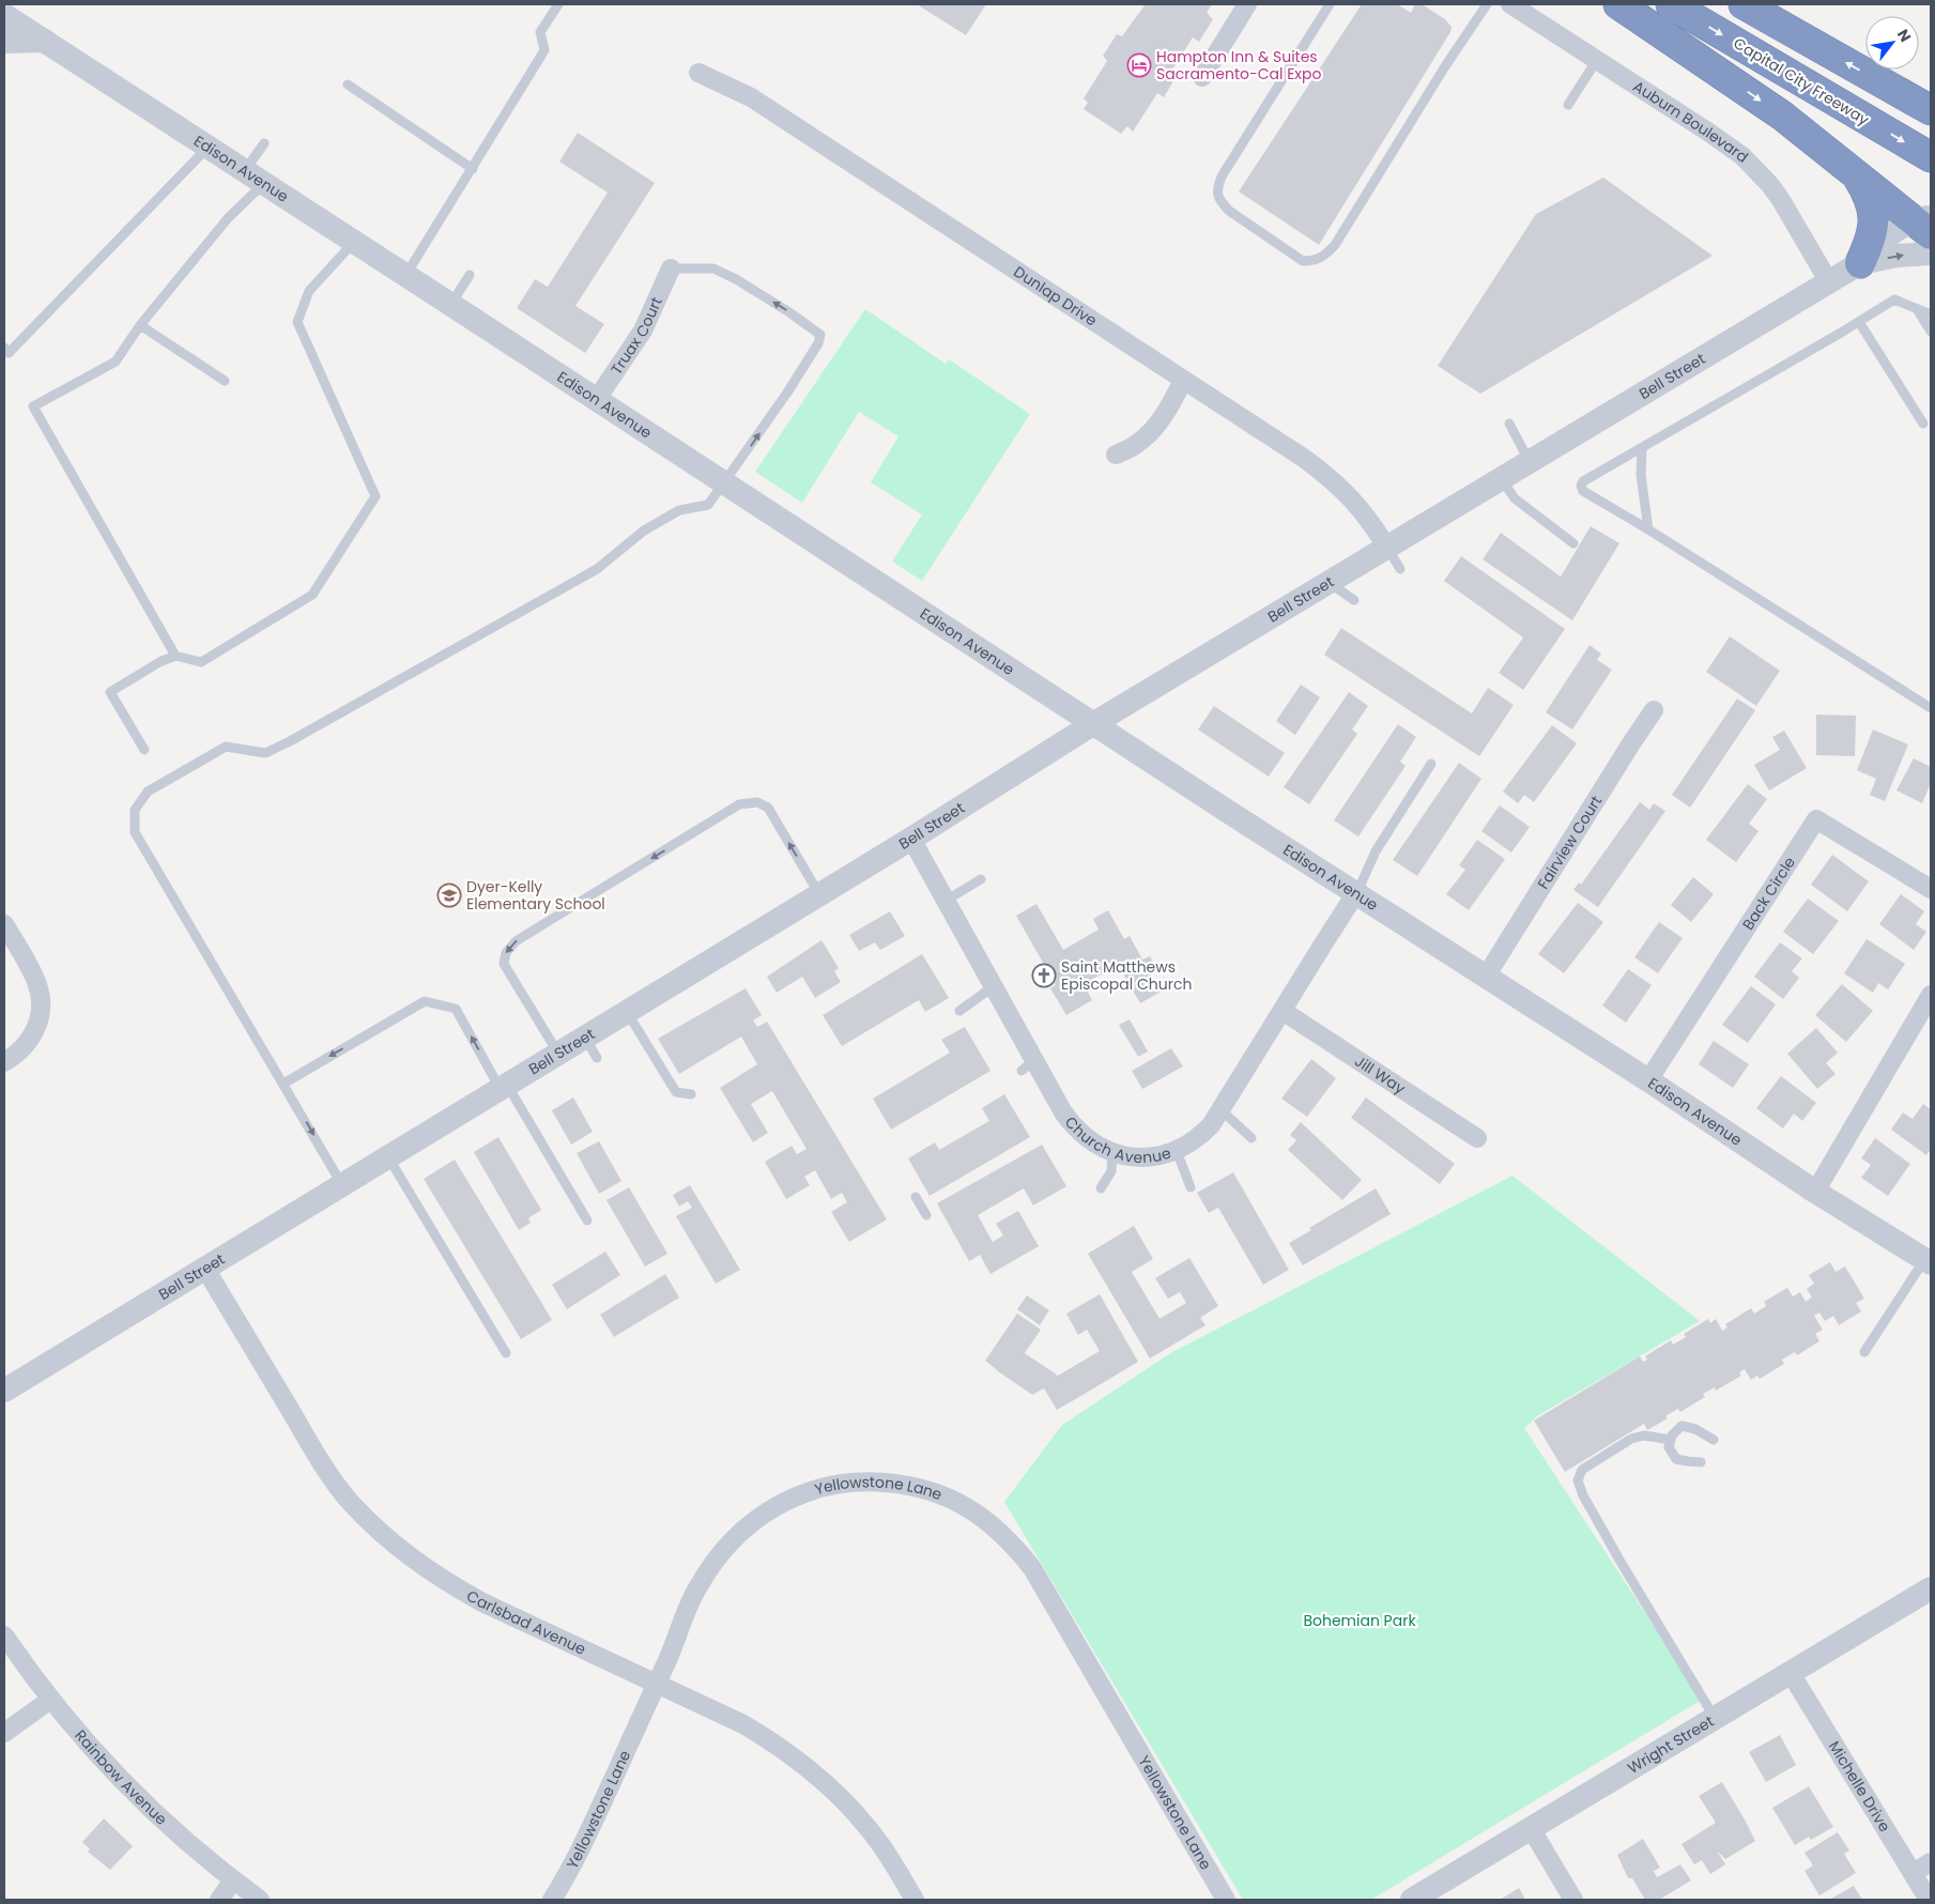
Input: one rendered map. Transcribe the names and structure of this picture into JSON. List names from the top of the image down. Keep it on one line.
{"streets":{"highway":["Capital City Freeway"],"street":["Auburn Boulevard","Edison Avenue","Dunlap Drive","Truax Court","Bell Street","Fairview Court","Back Circle","Jill Way","Church Avenue","Yellowstone Lane","Carlsbad Avenue","Wright Street","Rainbow Avenue","Michelle Drive"]},"crossings":[["Auburn Boulevard","Bell Street"],["Edison Avenue","Truax Court"],["Edison Avenue","Bell Street"],["Edison Avenue","Fairview Court"],["Edison Avenue","Back Circle"],["Edison Avenue","Church Avenue"],["Dunlap Drive","Bell Street"],["Bell Street","Church Avenue"],["Bell Street","Carlsbad Avenue"],["Jill Way","Church Avenue"],["Yellowstone Lane","Carlsbad Avenue"],["Wright Street","Michelle Drive"]],"parks":["Bohemian Park"],"places":{"hotel":["Hampton Inn & Suites Sacramento-Cal Expo"],"school or university":["Dyer-Kelly Elementary School"],"church":["Saint Matthews Episcopal Church"]},"north":"top right"}
